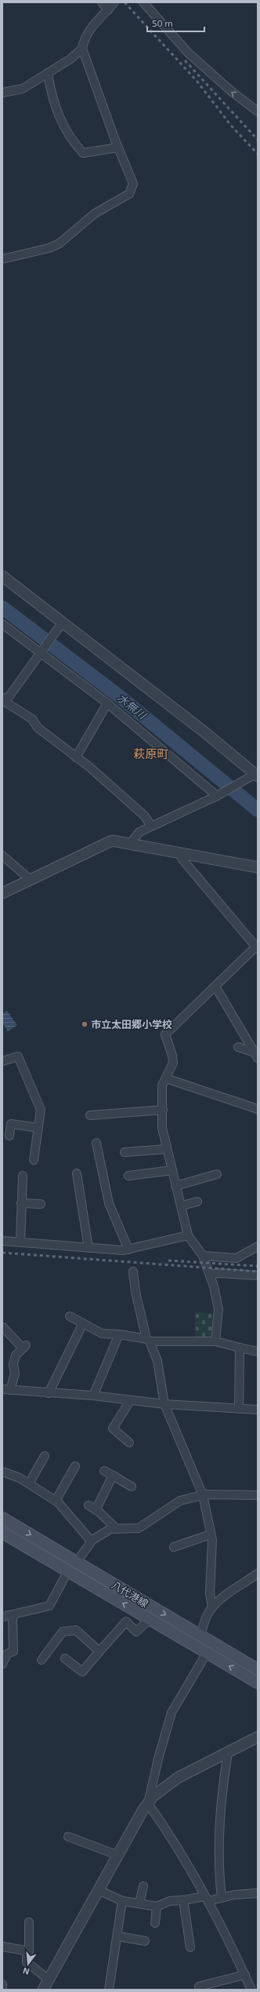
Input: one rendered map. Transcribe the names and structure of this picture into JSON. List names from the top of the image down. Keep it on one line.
{"streets":{"main road":["八代港線"]},"districts":["萩原町"],"water":["水無川"],"places":["市立太田郷小学校"],"scale_bar":"50 m","north":"bottom"}
